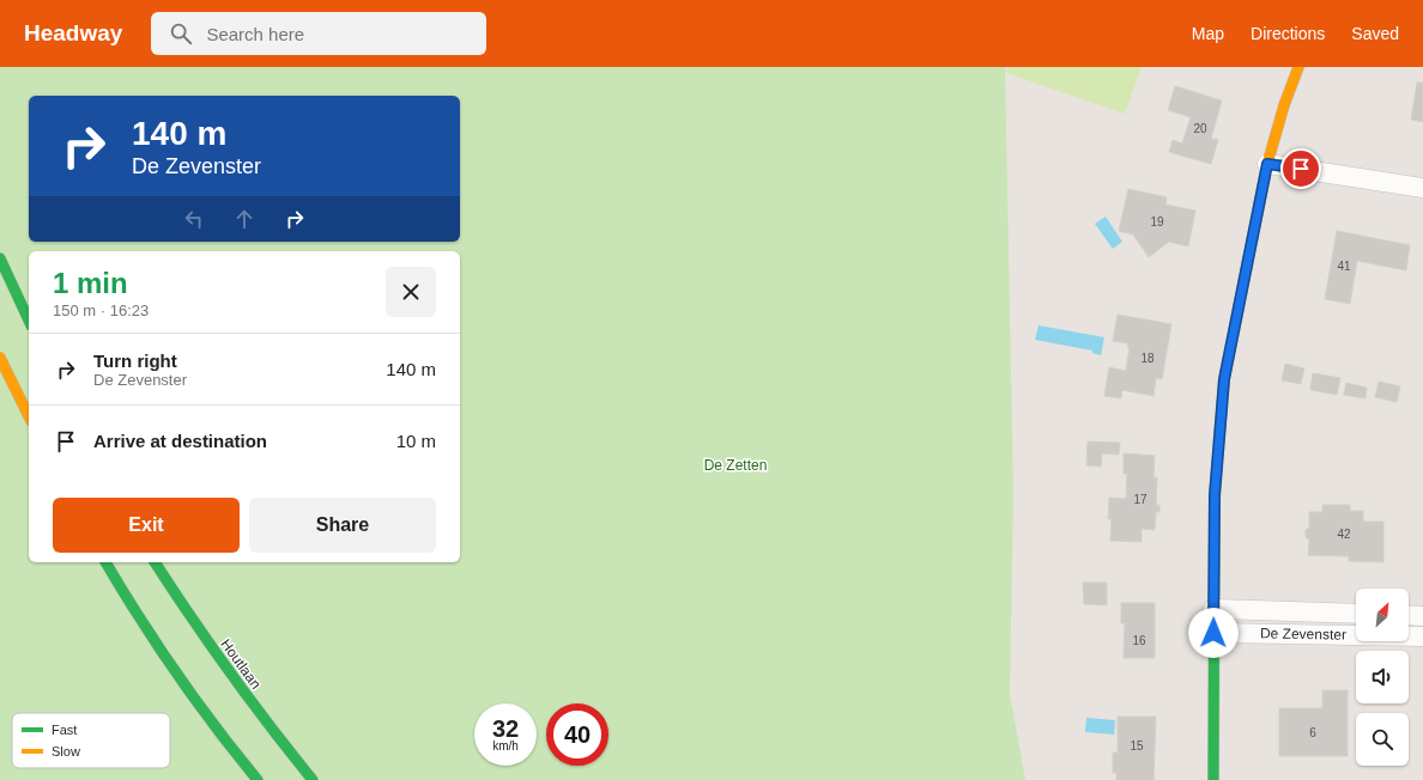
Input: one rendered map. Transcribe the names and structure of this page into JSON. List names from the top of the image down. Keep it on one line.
{"streets":{"street":["De Zevenster","Houtlaan"]},"parks":["De Zetten"],"house_numbers":["20","19","41","18","17","42","16","6","15"],"legend":["Fast","Slow"],"north":"top right","page":{"header":"Headway","search":"Search here","nav":["Map","Directions","Saved"],"turn":["140 m","De Zevenster"],"heading":["1 min","150 m · 16:23"],"list":[{"name":"Turn right","note":"De Zevenster","value":"140 m"},{"name":"Arrive at destination","value":"10 m"}],"buttons":["Exit","Share"],"speed":"32 km/h","limit":"40"}}
